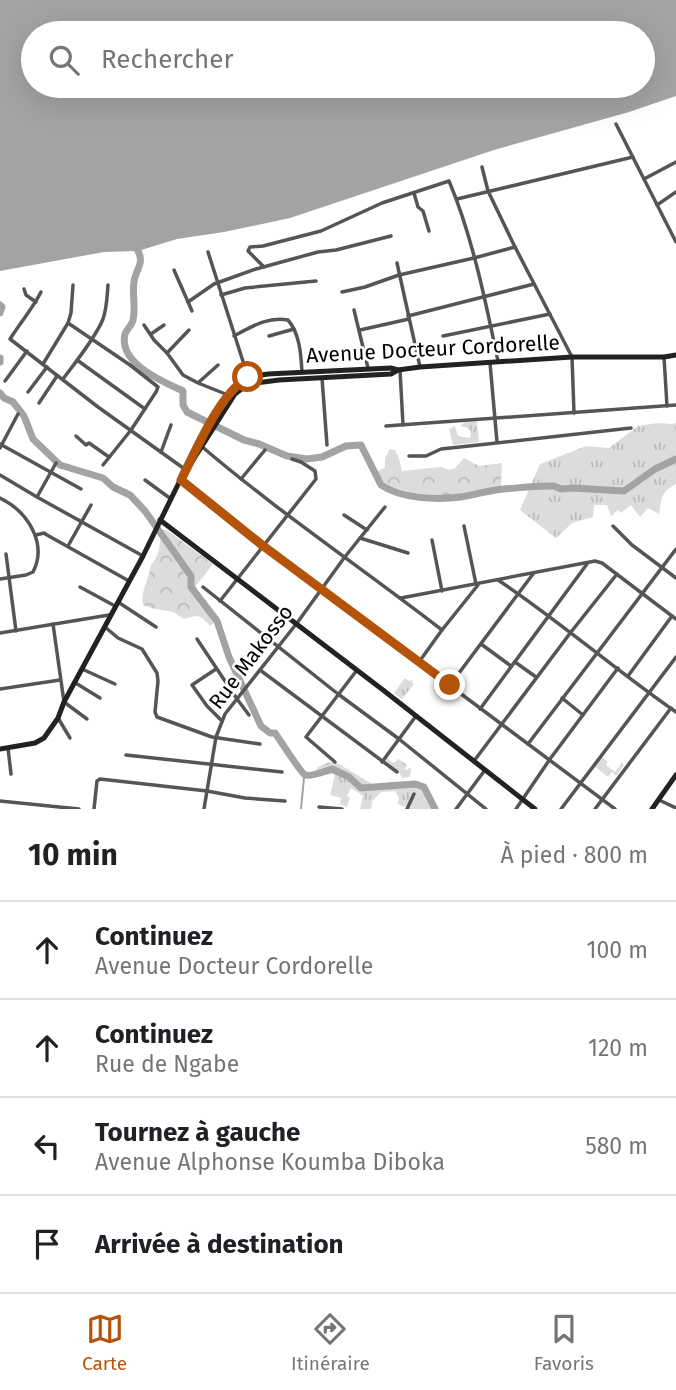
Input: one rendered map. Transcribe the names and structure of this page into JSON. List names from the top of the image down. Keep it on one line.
{"streets":{"street":["Avenue Docteur Cordorelle","Rue Makosso"]},"page":{"search":"Rechercher","heading":["10 min","À pied · 800 m"],"list":[["Continuez","Avenue Docteur Cordorelle","100 m"],["Continuez","Rue de Ngabe","120 m"],["Tournez à gauche","Avenue Alphonse Koumba Diboka","580 m"],"Arrivée à destination"],"nav":["Carte","Itinéraire","Favoris"]}}
